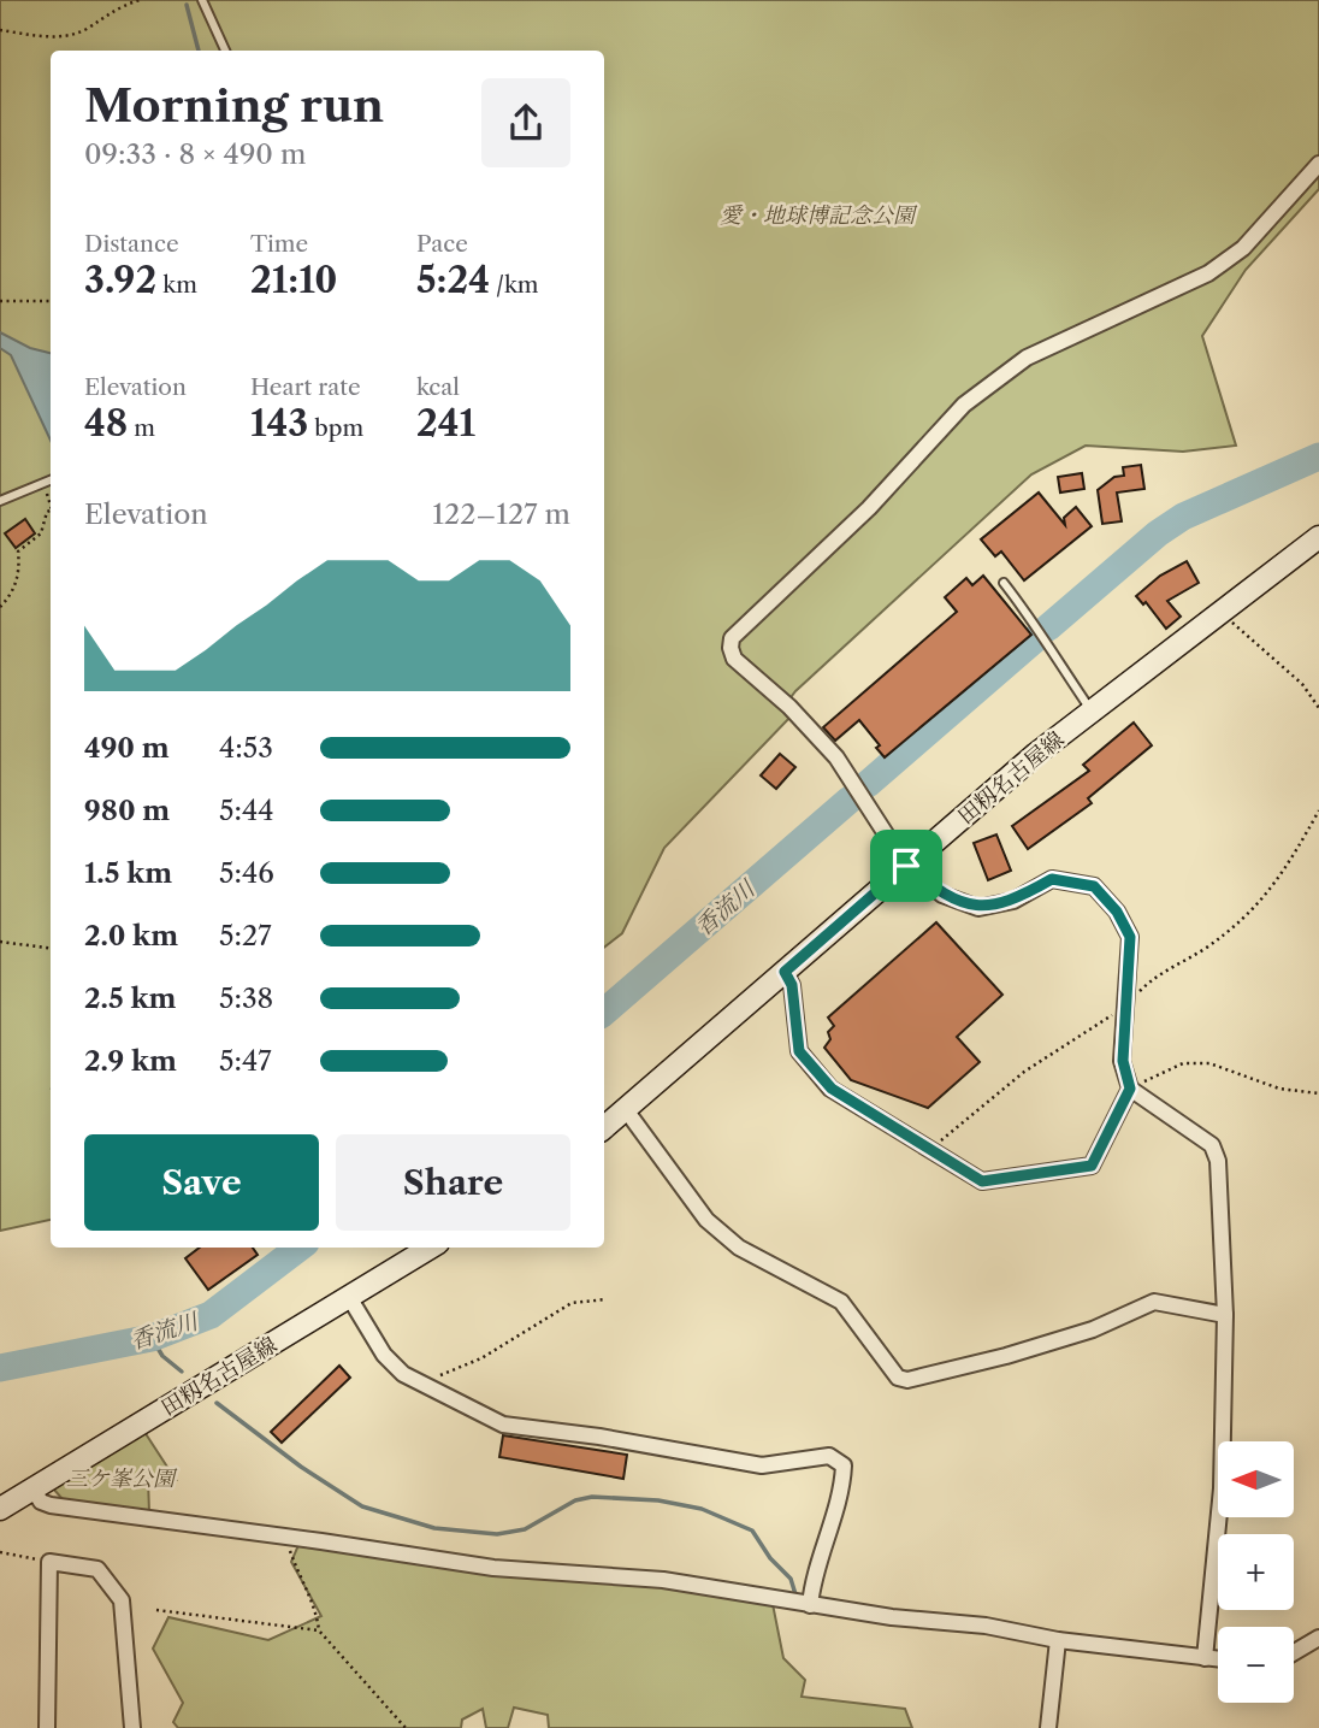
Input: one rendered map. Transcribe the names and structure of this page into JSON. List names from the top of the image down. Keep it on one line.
{"streets":{"main road":["田籾名古屋線"]},"water":["香流川"],"parks":["愛・地球博記念公園","三ケ峯公園"],"north":"left","page":{"heading":["Morning run","09:33 · 8 × 490 m"],"stats":[["Distance","3.92 km"],["Time","21:10"],["Pace","5:24 /km"],["Elevation","48 m"],["Heart rate","143 bpm"],["kcal","241"]],"chart":["Elevation","122–127 m"],"list":[{"name":"490 m","note":"4:53"},{"name":"980 m","note":"5:44"},{"name":"1.5 km","note":"5:46"},{"name":"2.0 km","note":"5:27"},{"name":"2.5 km","note":"5:38"},{"name":"2.9 km","note":"5:47"}],"buttons":["Save","Share"],"map_buttons":["+","−"]}}
